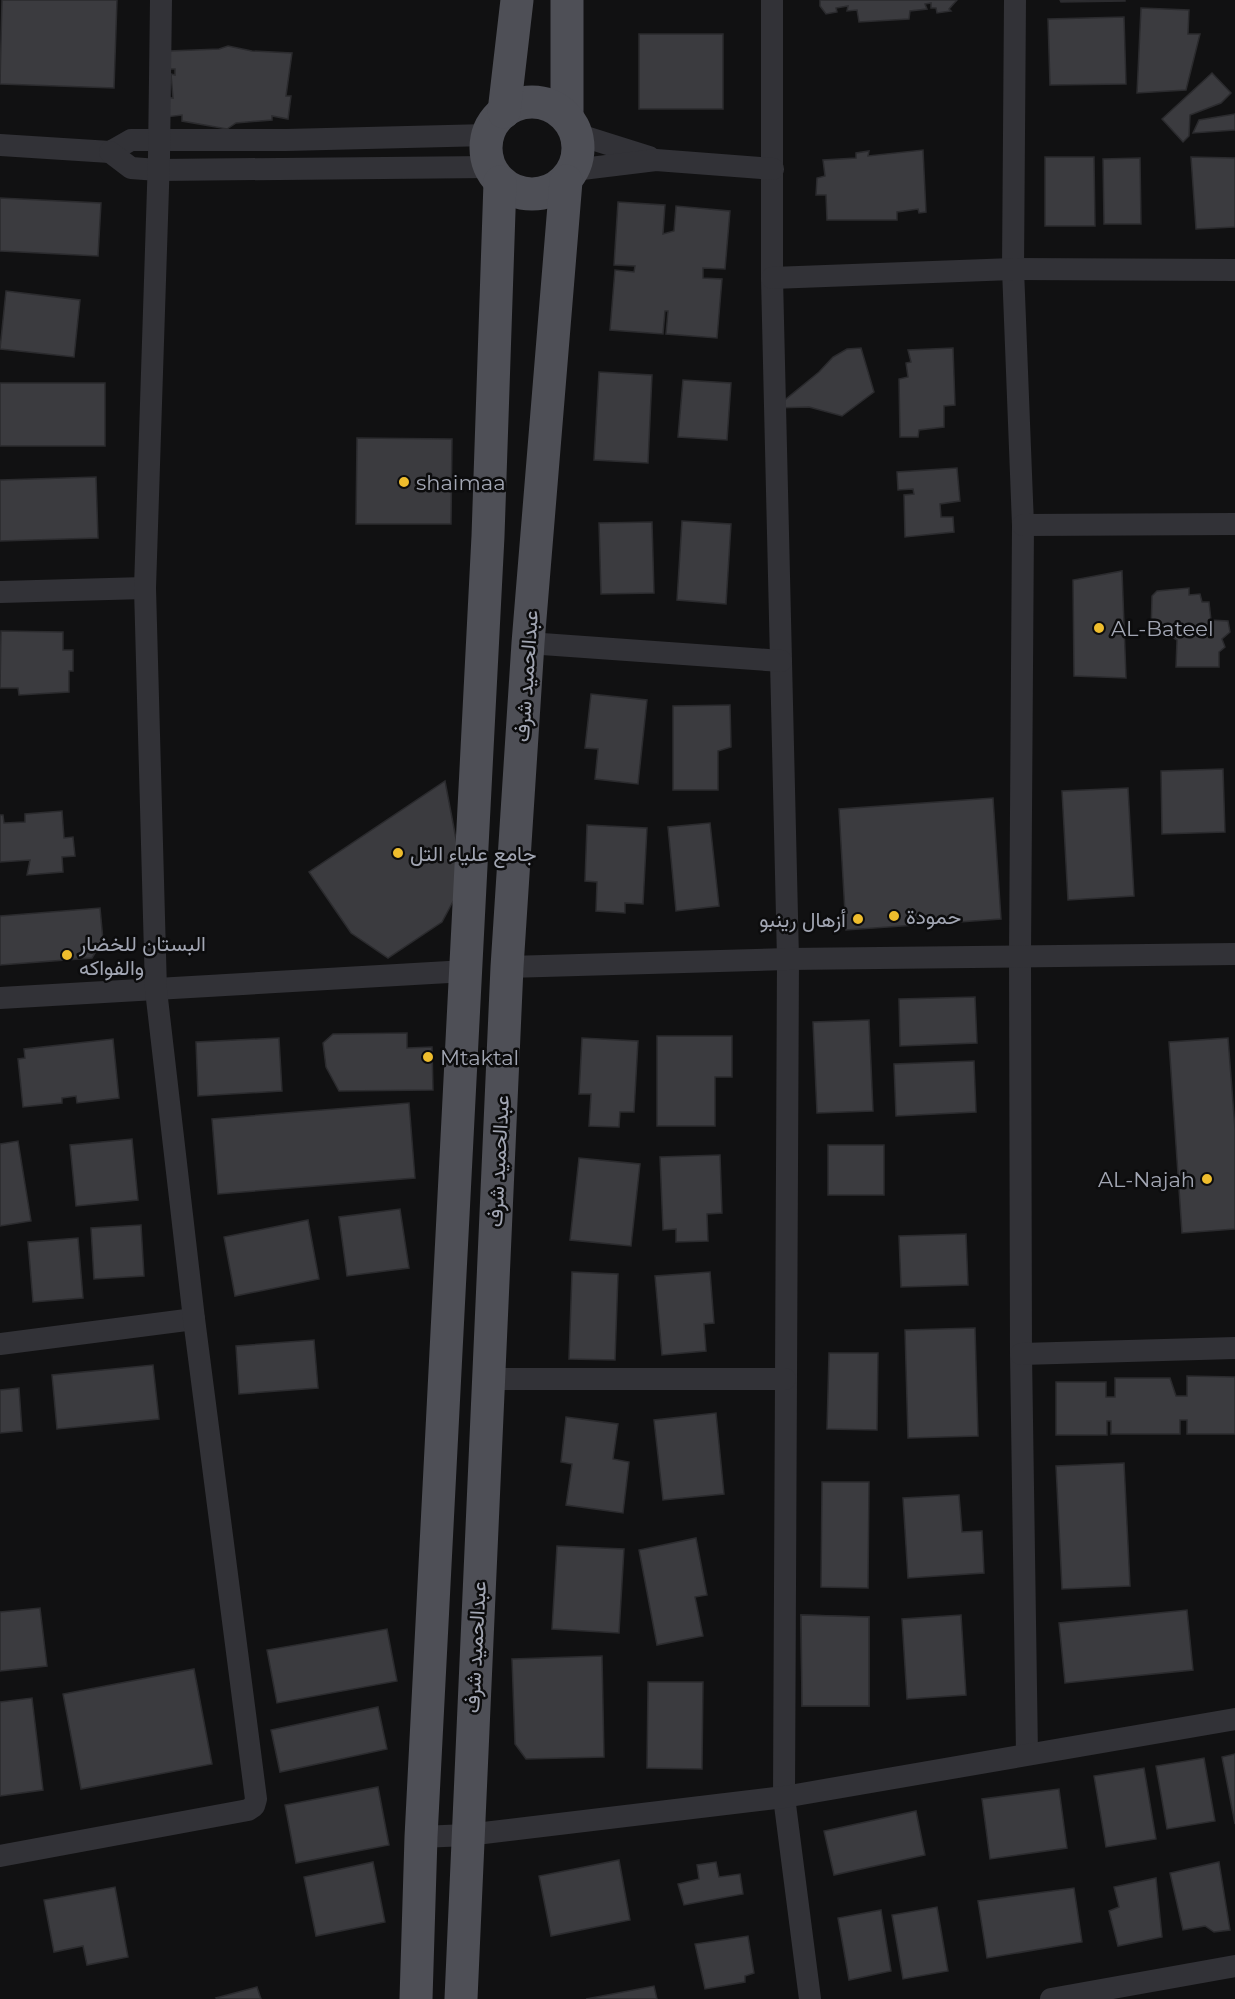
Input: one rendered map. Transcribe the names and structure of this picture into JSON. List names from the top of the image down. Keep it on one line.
{"streets":{"main road":["عبدالحميد شرف"]},"places":["shaimaa","AL-Bateel","جامع علياء التل","حمودة","أزهال رينبو","البستان للخضار والفواكه","Mtaktal","AL-Najah"]}
